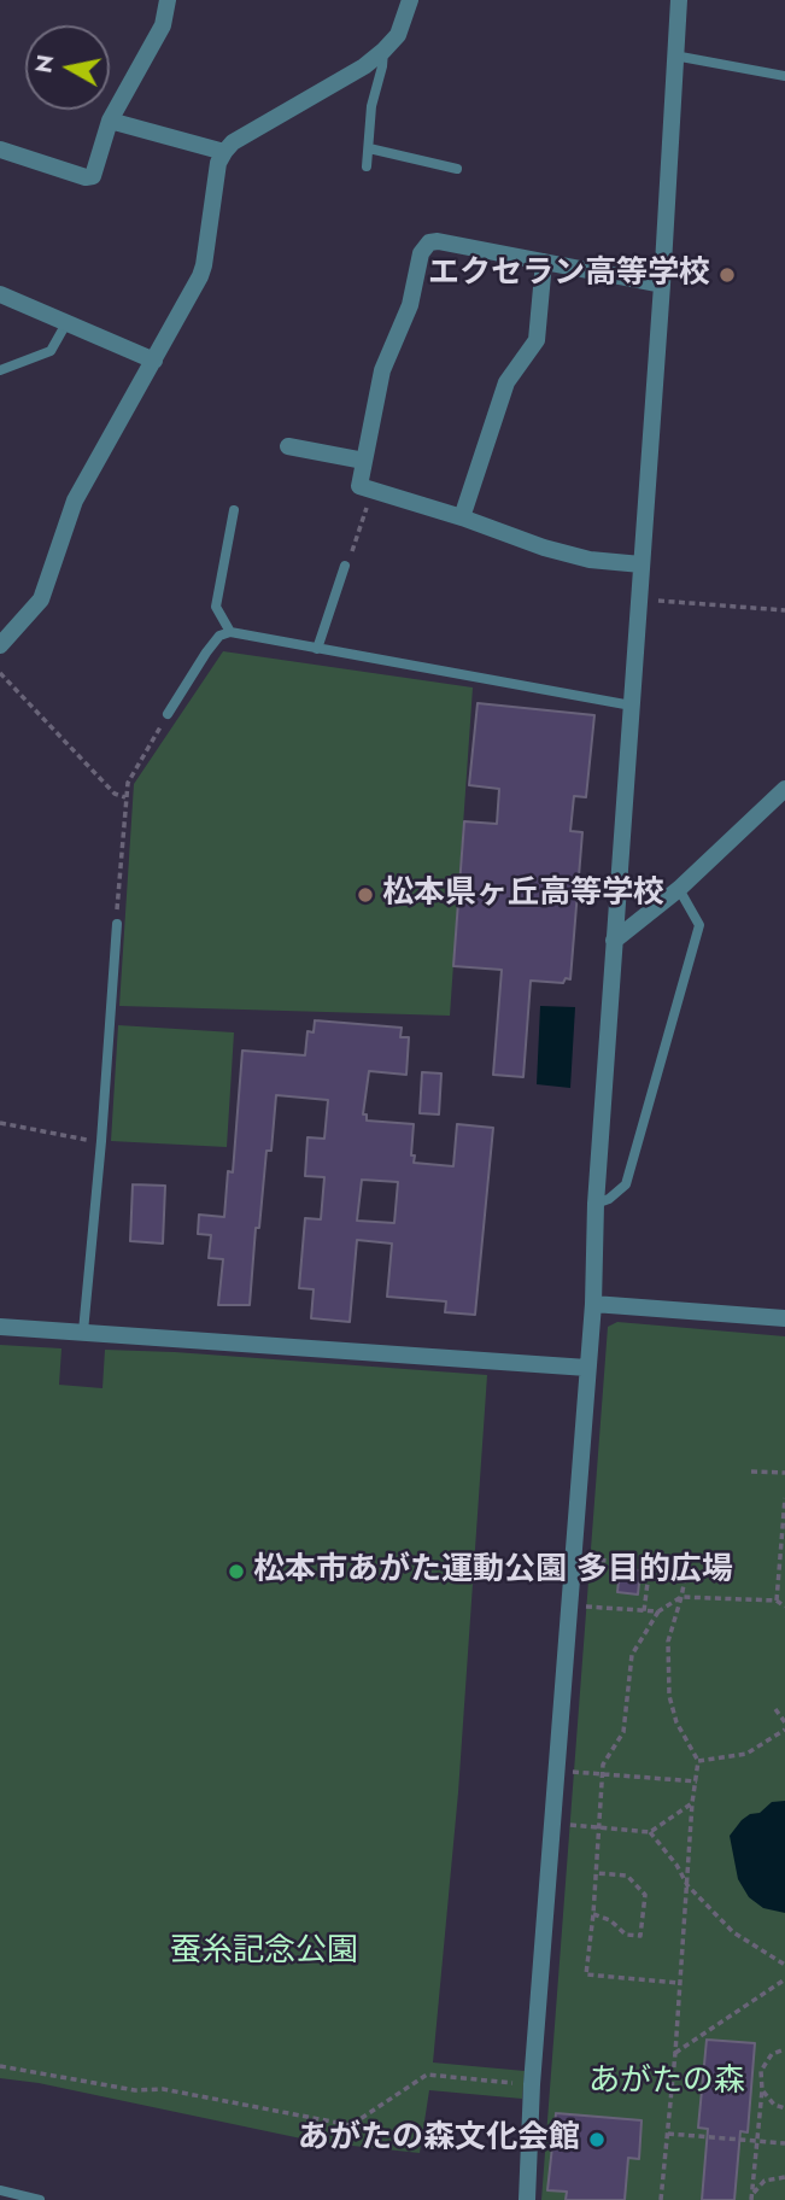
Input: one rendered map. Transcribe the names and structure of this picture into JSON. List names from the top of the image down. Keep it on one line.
{"parks":["蚕糸記念公園","あがたの森"],"places":["エクセラン高等学校","松本県ヶ丘高等学校","松本市あがた運動公園 多目的広場","あがたの森文化会館"],"north":"left"}
